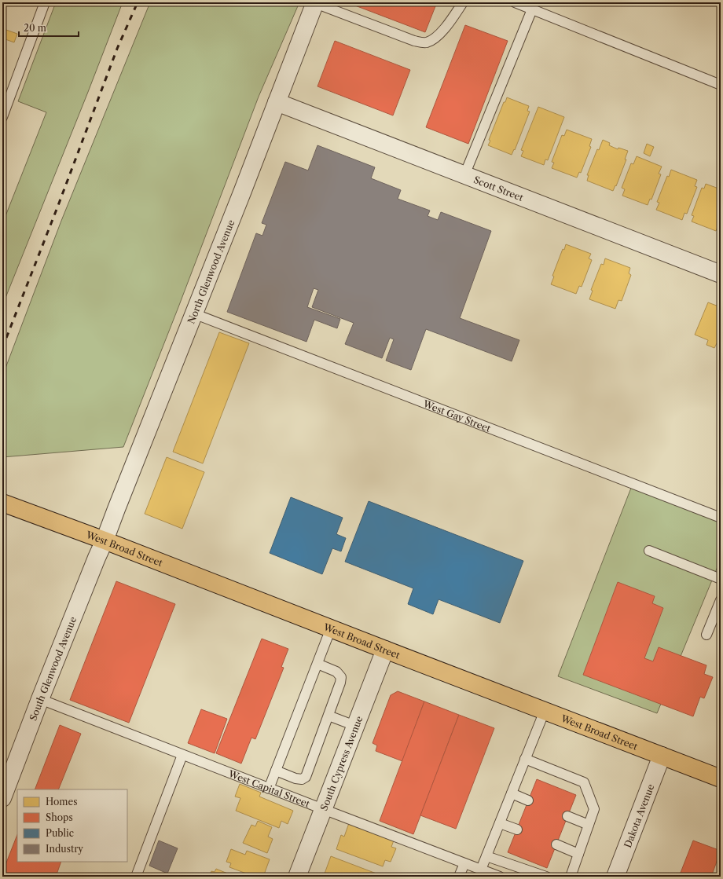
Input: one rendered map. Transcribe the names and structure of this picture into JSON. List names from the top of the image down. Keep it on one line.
{"streets":{"main road":["West Broad Street"],"street":["Scott Street","North Glenwood Avenue","South Glenwood Avenue","South Cypress Avenue","Dakota Avenue"],"lane":["West Gay Street","West Capital Street"]},"crossings":[["Scott Street","North Glenwood Avenue"],["North Glenwood Avenue","West Gay Street"],["North Glenwood Avenue","West Broad Street"],["North Glenwood Avenue","South Glenwood Avenue"],["West Broad Street","South Glenwood Avenue"],["West Broad Street","South Cypress Avenue"],["West Broad Street","Dakota Avenue"],["South Glenwood Avenue","West Capital Street"],["South Cypress Avenue","West Capital Street"]],"legend":["Homes","Shops","Public","Industry"],"scale_bar":"20 m"}
